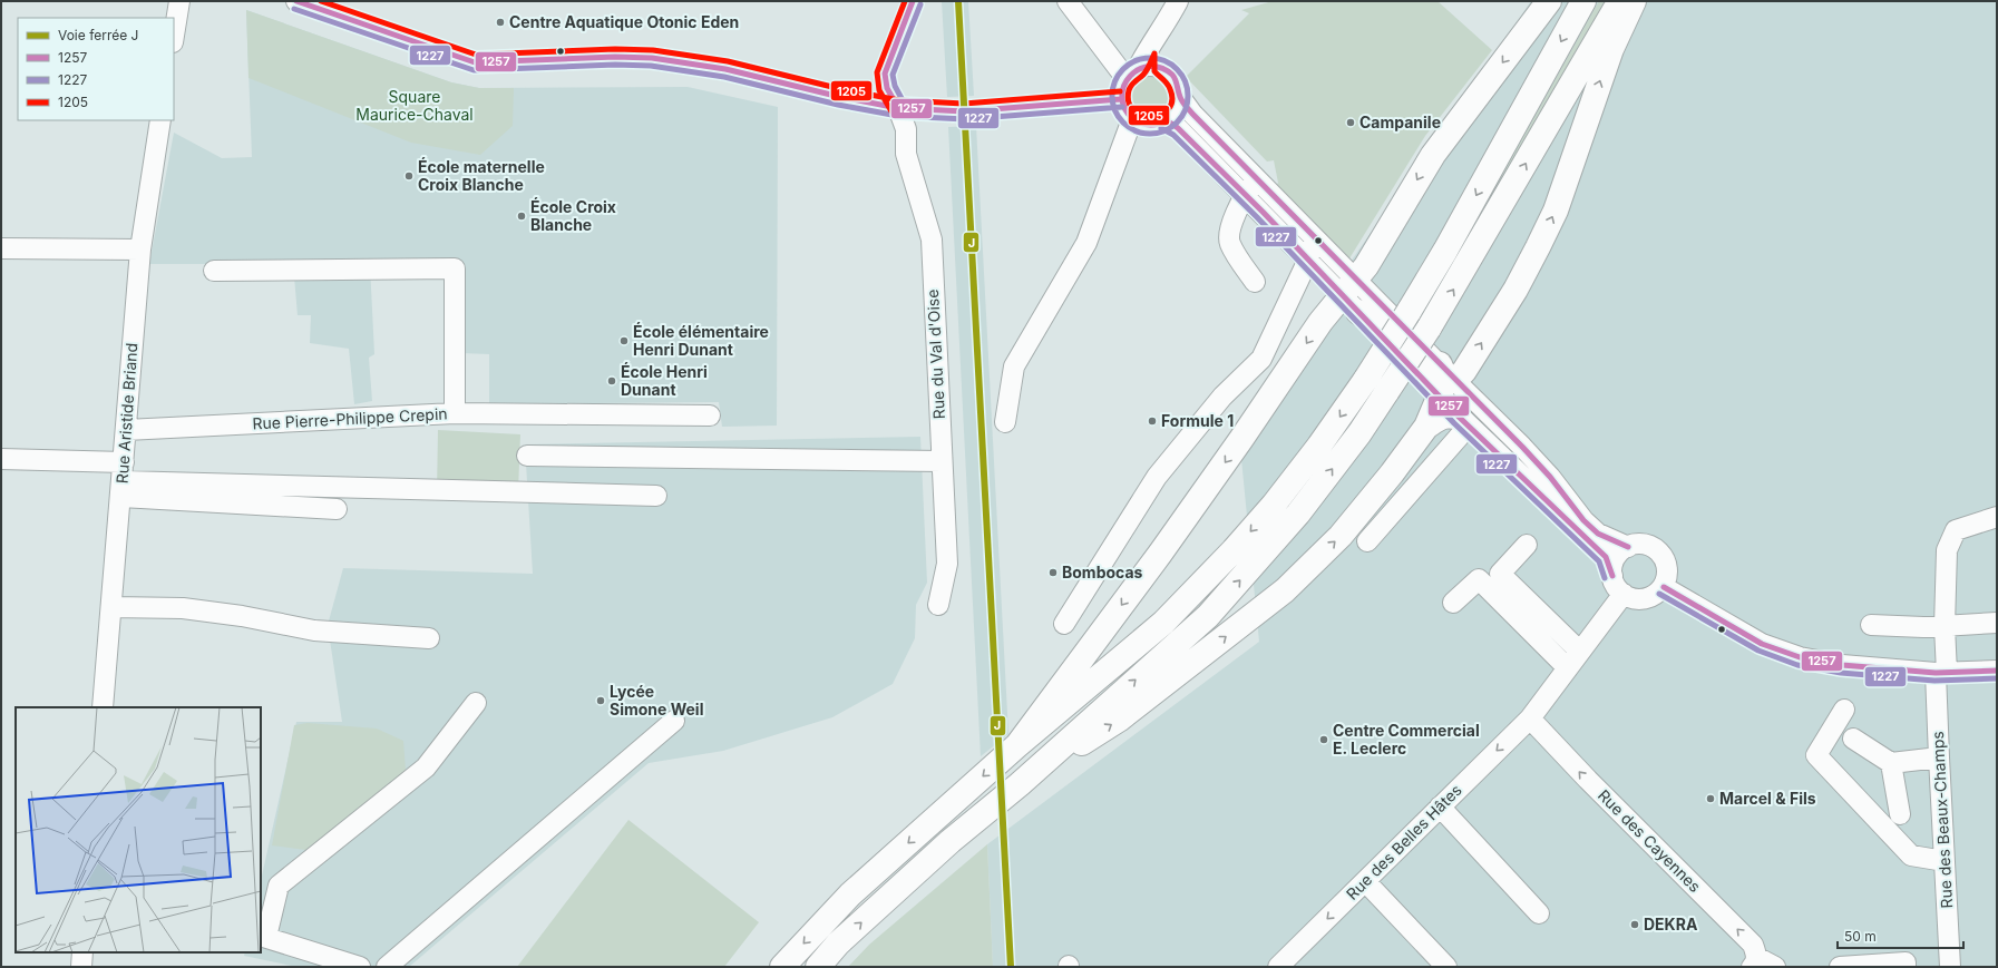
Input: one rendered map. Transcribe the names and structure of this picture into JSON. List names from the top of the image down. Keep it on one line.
{"streets":{"street":["Rue du Val d'Oise","Rue Aristide Briand","Rue Pierre-Philippe Crepin","Rue des Beaux-Champs","Rue des Cayennes","Rue des Belles Hâtes"]},"crossings":[["Rue Aristide Briand","Rue Pierre-Philippe Crepin"],["Rue des Cayennes","Rue des Belles Hâtes"]],"one_way":["Rue des Belles Hâtes"],"parks":["Square Maurice-Chaval"],"places":["Centre Aquatique Otonic Eden","Campanile","École maternelle Croix Blanche","École Croix Blanche","École élémentaire Henri Dunant","École Henri Dunant","Formule 1","Bombocas","Lycée Simone Weil","Centre Commercial E. Leclerc","Marcel & Fils","DEKRA"],"lines":["rail line J","transit line 1257","transit line 1205","transit line 1227"],"legend":["Voie ferrée J","1257","1227","1205"],"scale_bar":"50 m"}
